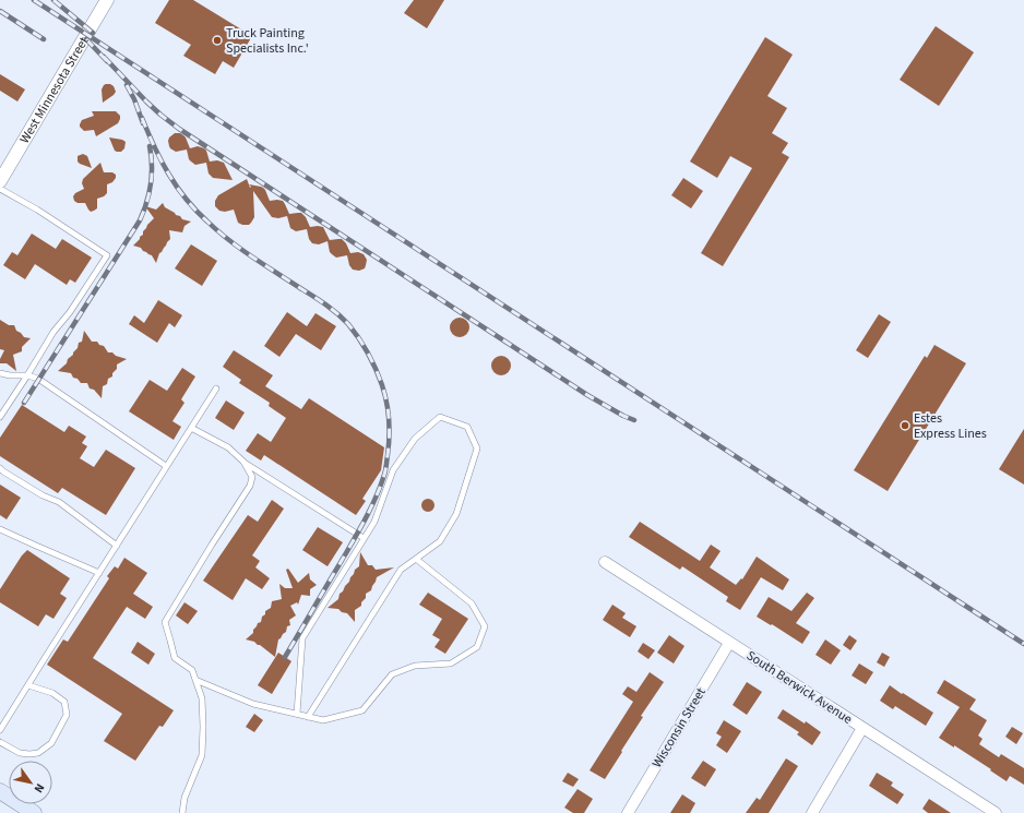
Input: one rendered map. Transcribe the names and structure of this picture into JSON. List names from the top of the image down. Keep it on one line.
{"streets":{"street":["West Minnesota Street","South Berwick Avenue","Wisconsin Street"]},"crossings":[["South Berwick Avenue","Wisconsin Street"]],"places":["Truck Painting Specialists Inc.'","Estes Express Lines"],"north":"bottom right"}
